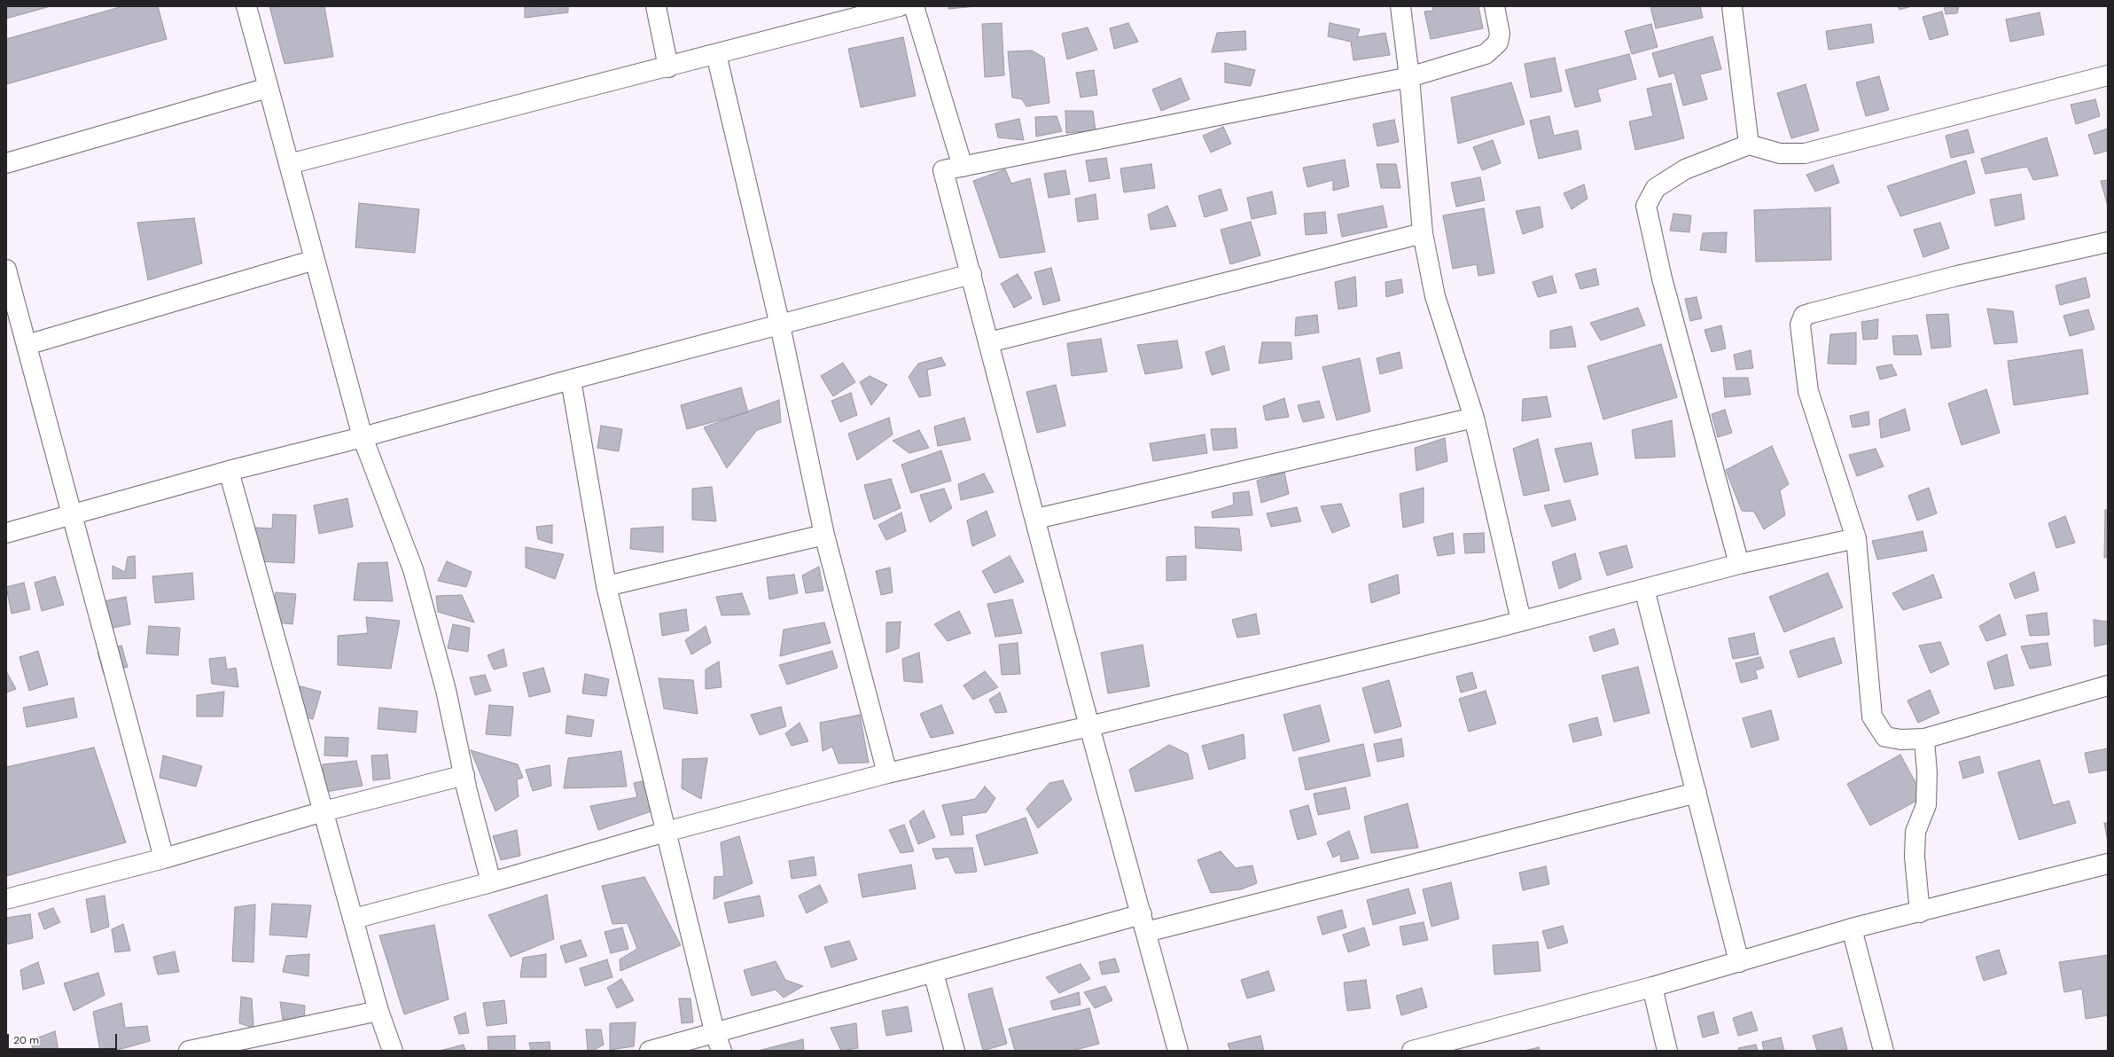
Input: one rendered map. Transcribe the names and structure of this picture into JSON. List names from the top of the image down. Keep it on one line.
{"scale_bar":"20 m"}
